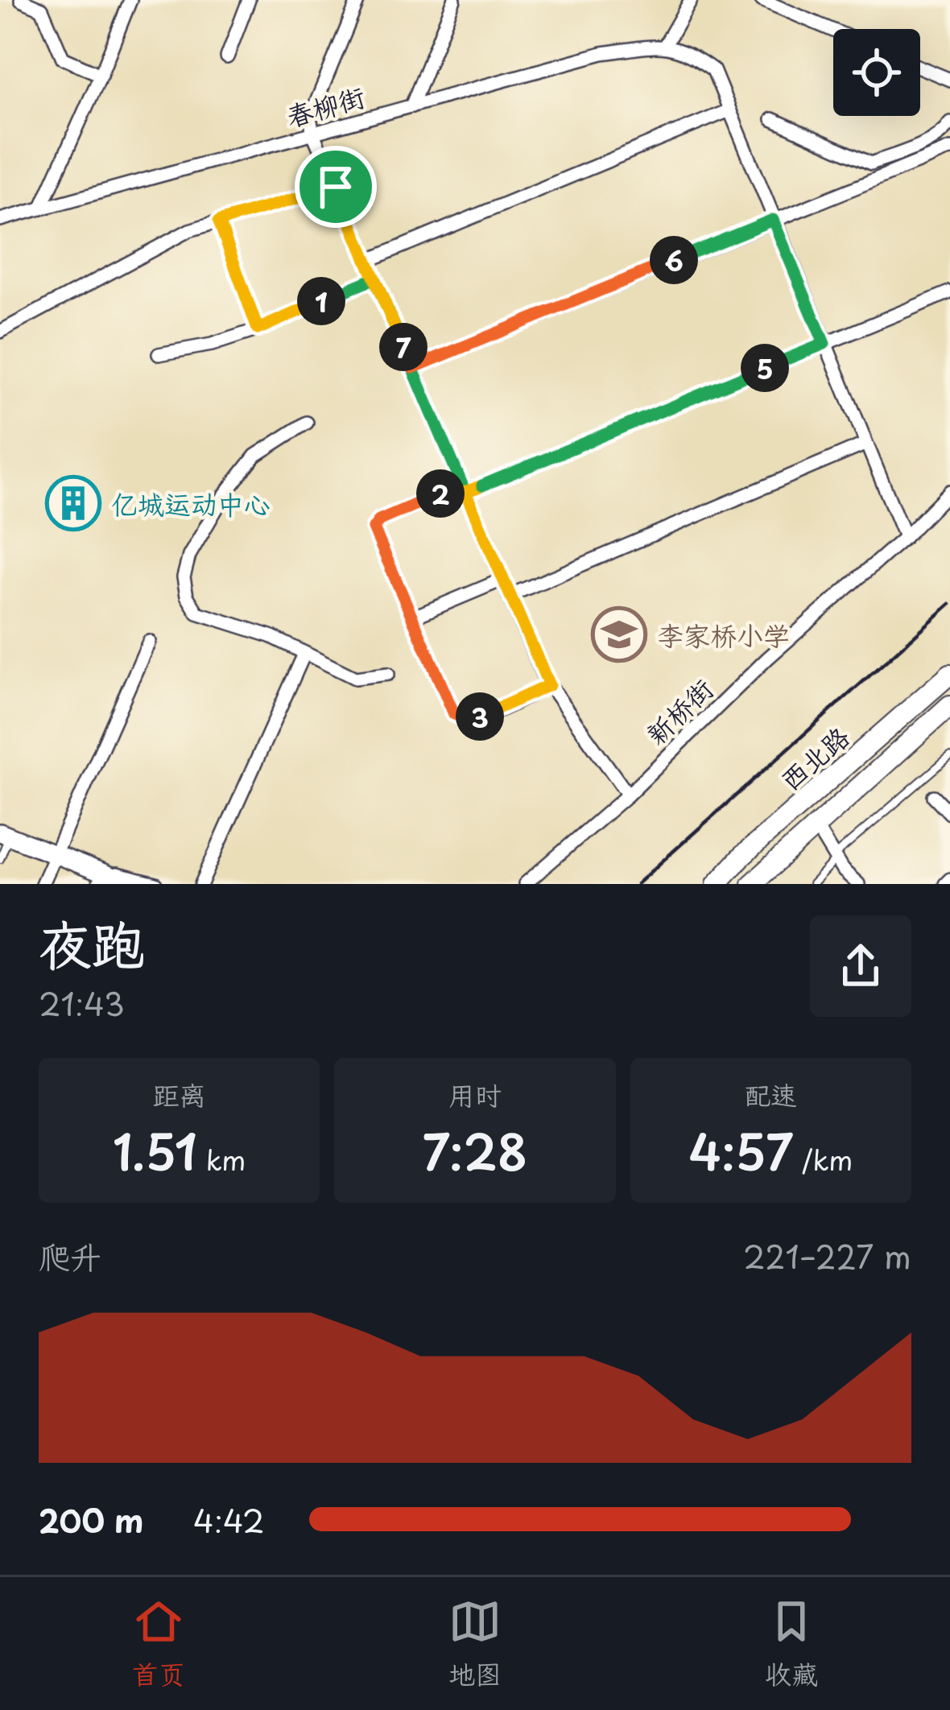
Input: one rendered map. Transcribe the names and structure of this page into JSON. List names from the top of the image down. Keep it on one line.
{"streets":{"highway":["西北路"],"street":["春柳街","新桥街"]},"places":{"building":["亿城运动中心"],"school or university":["李家桥小学"]},"page":{"pins":["6","1","7","5","2","3"],"heading":["夜跑","21:43"],"stats":[["距离","1.51 km"],["用时","7:28"],["配速","4:57 /km"]],"chart":["爬升","221–227 m"],"list":[{"name":"200 m","note":"4:42"}],"tabs":["首页","地图","收藏"]}}
